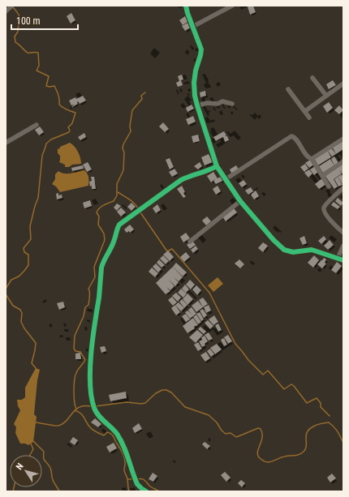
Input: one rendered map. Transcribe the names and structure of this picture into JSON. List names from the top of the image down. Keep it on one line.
{"scale_bar":"100 m","north":"top left"}
